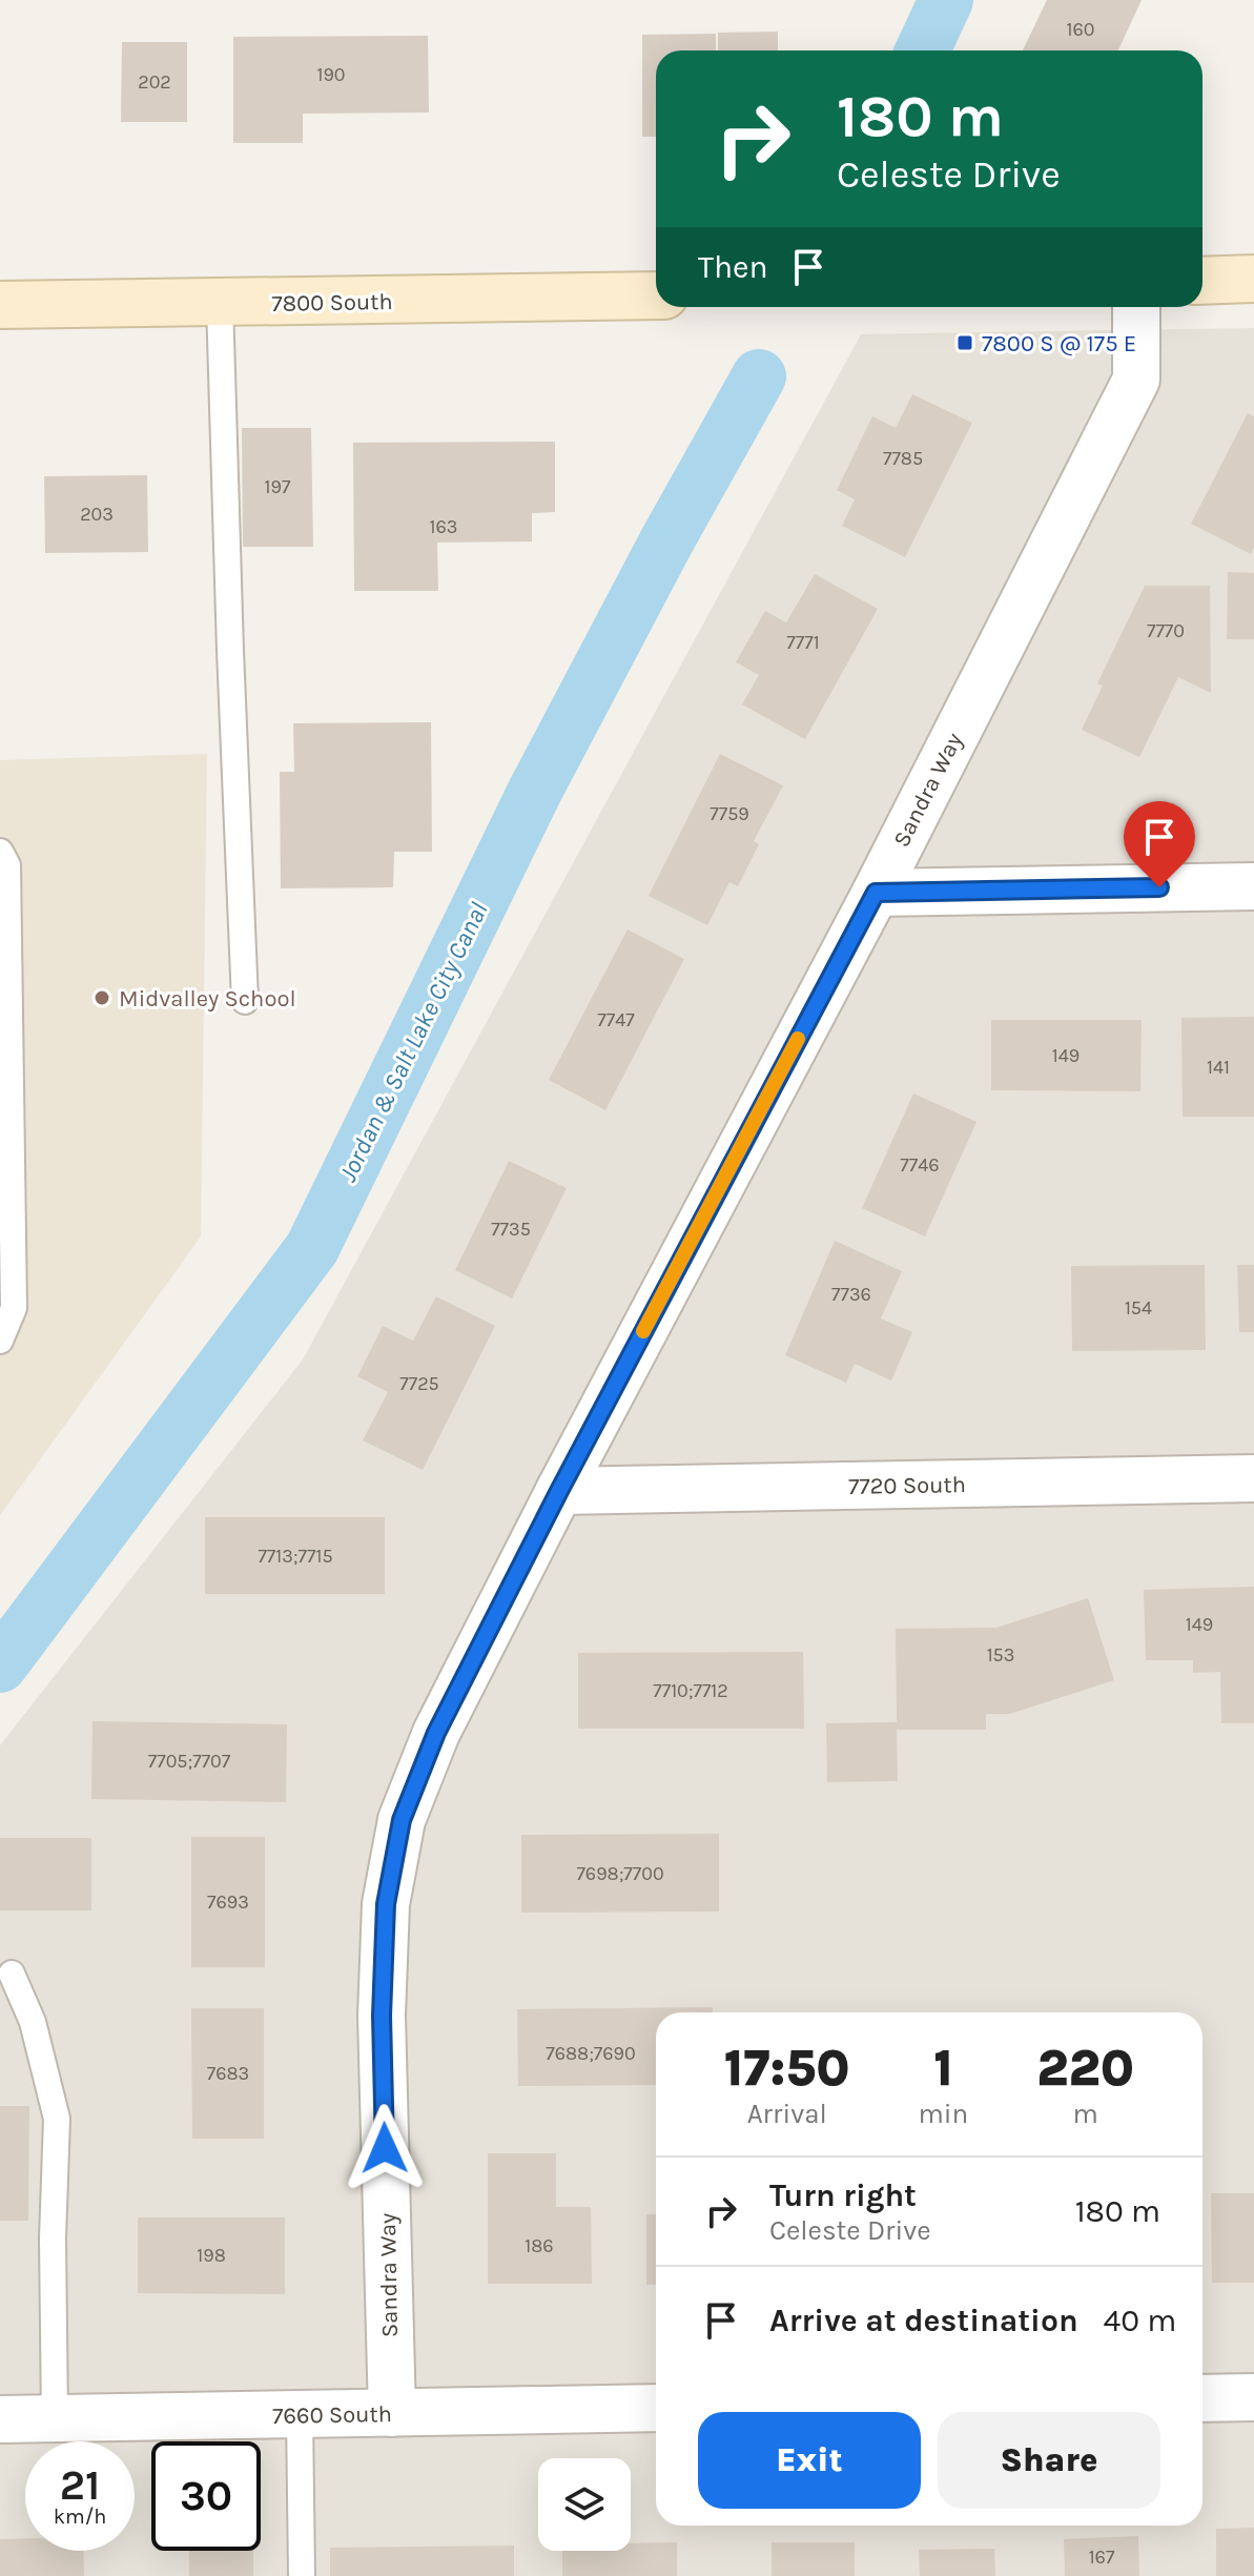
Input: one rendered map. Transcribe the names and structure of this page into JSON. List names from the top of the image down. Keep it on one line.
{"streets":{"main road":["7800 South"],"street":["Sandra Way","7720 South","7660 South"]},"crossings":[["Sandra Way","7720 South"],["Sandra Way","7660 South"]],"water":["Jordan & Salt Lake City Canal"],"places":{"transit":["7800 S @ 175 E"],"other":["Midvalley School"]},"house_numbers":["160","190","202","7785","197","203","163","7770","7771","7759","7747","149","141","7746","7735","7736","154","7725","7713;7715","149","153","7710;7712","7705;7707","7698;7700","7693","7688;7690","7683","186","198","167"],"page":{"turn":["180 m","Celeste Drive"],"then":"Then","eta":["17:50","Arrival","1","min","220","m"],"list":[{"name":"Turn right","note":"Celeste Drive","value":"180 m"},{"name":"Arrive at destination","value":"40 m"}],"buttons":["Exit","Share"],"speed":"21 km/h","limit":"30"}}
